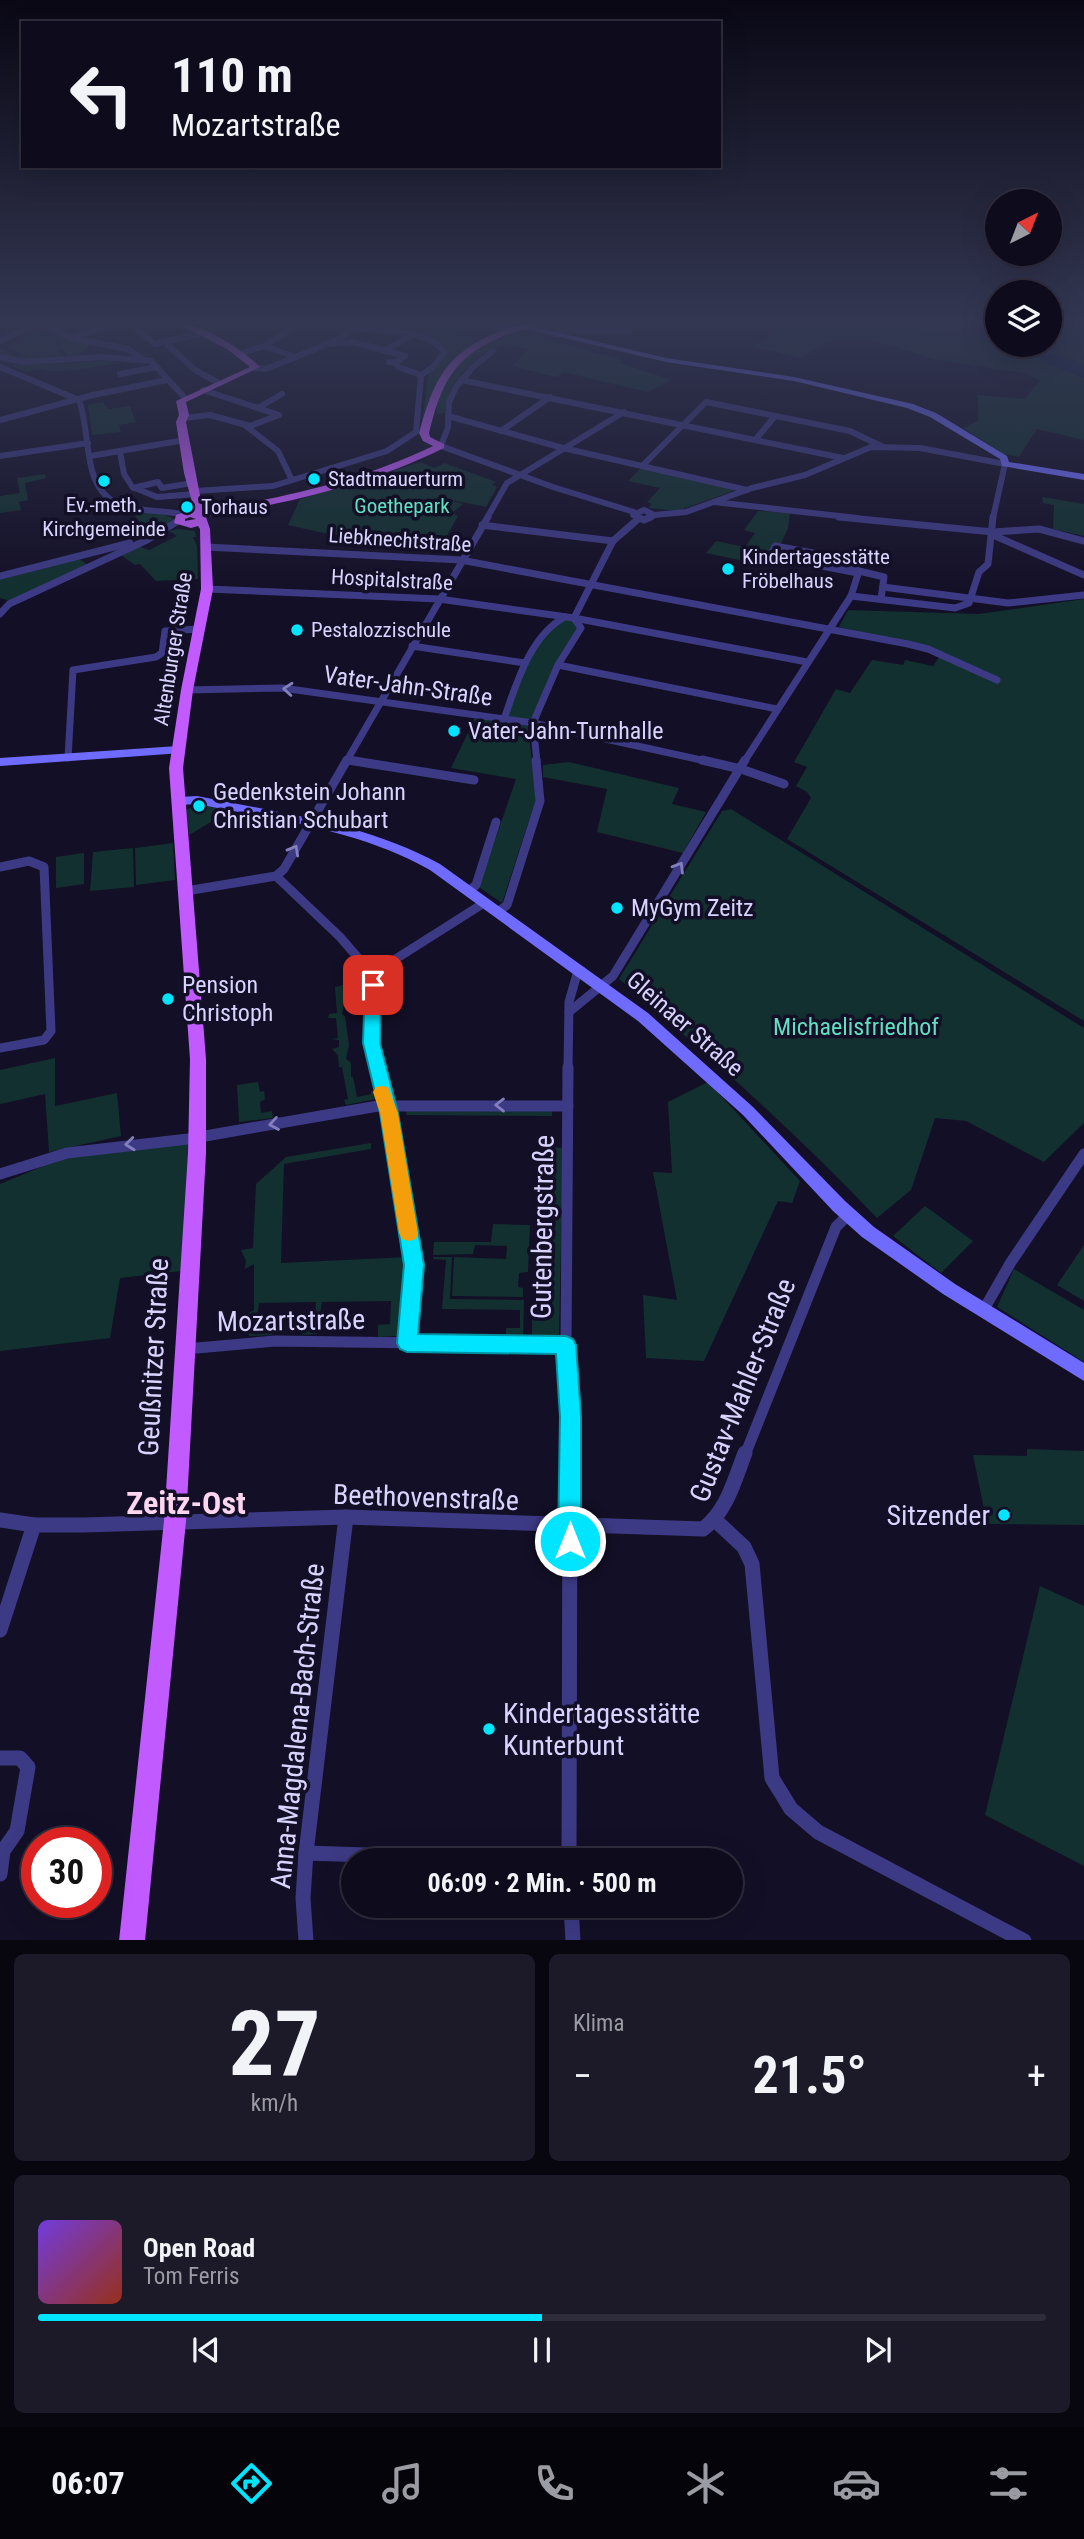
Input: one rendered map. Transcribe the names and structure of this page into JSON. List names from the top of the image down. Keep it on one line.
{"streets":{"main road":["Altenburger Straße","Geußnitzer Straße"],"street":["Liebknechtstraße","Hospitalstraße","Vater-Jahn-Straße","Gleinaer Straße","Gutenbergstraße","Mozartstraße","Gustav-Mahler-Straße","Beethovenstraße","Anna-Magdalena-Bach-Straße"]},"crossings":[["Liebknechtstraße","Altenburger Straße"],["Hospitalstraße","Altenburger Straße"],["Altenburger Straße","Vater-Jahn-Straße"],["Altenburger Straße","Gleinaer Straße"],["Altenburger Straße","Geußnitzer Straße"],["Gleinaer Straße","Gutenbergstraße"],["Gleinaer Straße","Geußnitzer Straße"],["Gleinaer Straße","Gustav-Mahler-Straße"],["Gutenbergstraße","Mozartstraße"],["Gutenbergstraße","Beethovenstraße"],["Mozartstraße","Geußnitzer Straße"],["Geußnitzer Straße","Beethovenstraße"],["Gustav-Mahler-Straße","Beethovenstraße"],["Beethovenstraße","Anna-Magdalena-Bach-Straße"]],"districts":["Zeitz-Ost"],"parks":["Goethepark","Michaelisfriedhof"],"places":["Stadtmauerturm","Ev.-meth. Kirchgemeinde","Torhaus","Kindertagesstätte Fröbelhaus","Pestalozzischule","Vater-Jahn-Turnhalle","Gedenkstein Johann Christian Schubart","MyGym Zeitz","Pension Christoph","Sitzender","Kindertagesstätte Kunterbunt"],"north":"top right","page":{"turn":["110 m","Mozartstraße"],"limit":"30","trip":"06:09 · 2 Min. · 500 m","tile":[["27","km/h"],"Klima"],"heat":["−","21.5°","+"],"song":["Open Road","Tom Ferris"],"tabs":"06:07"}}
